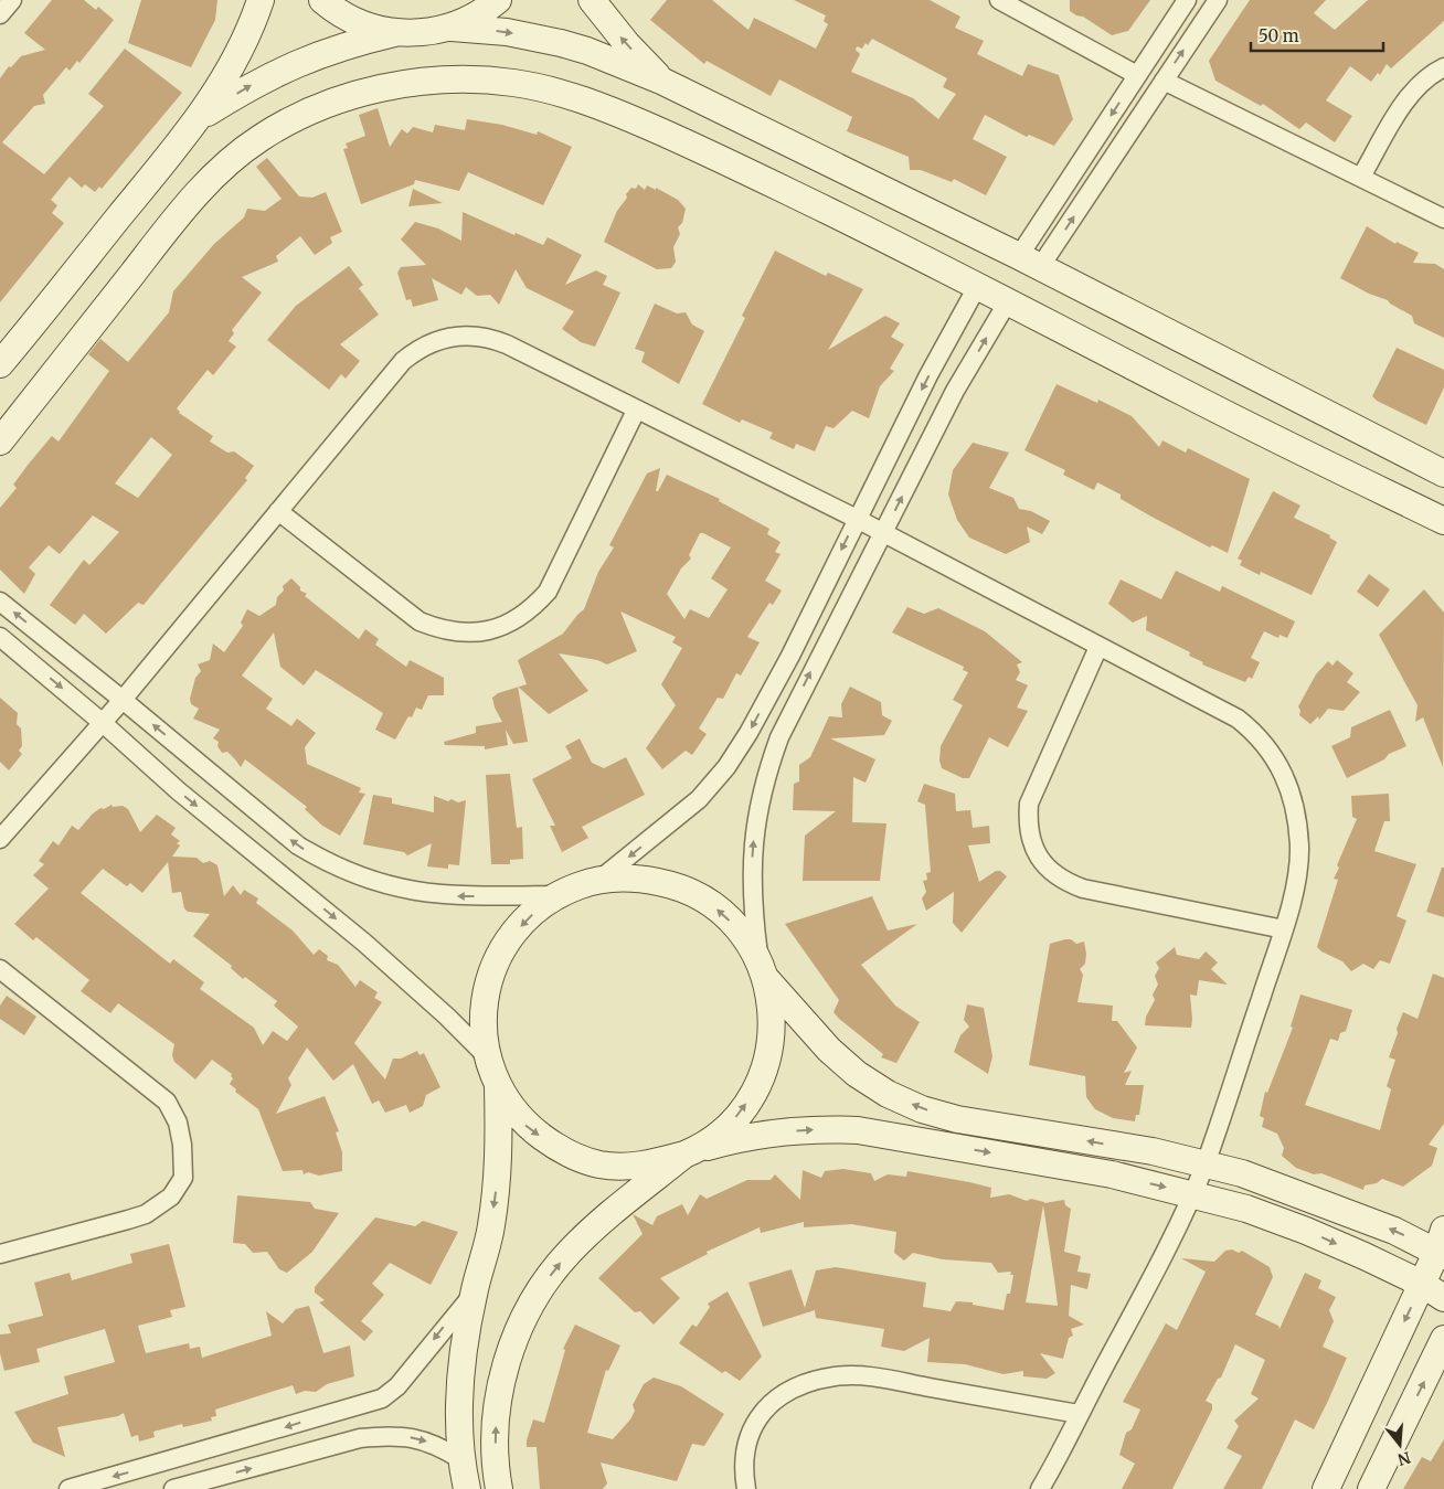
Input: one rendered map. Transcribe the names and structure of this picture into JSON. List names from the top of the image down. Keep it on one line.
{"scale_bar":"50 m","north":"bottom"}
